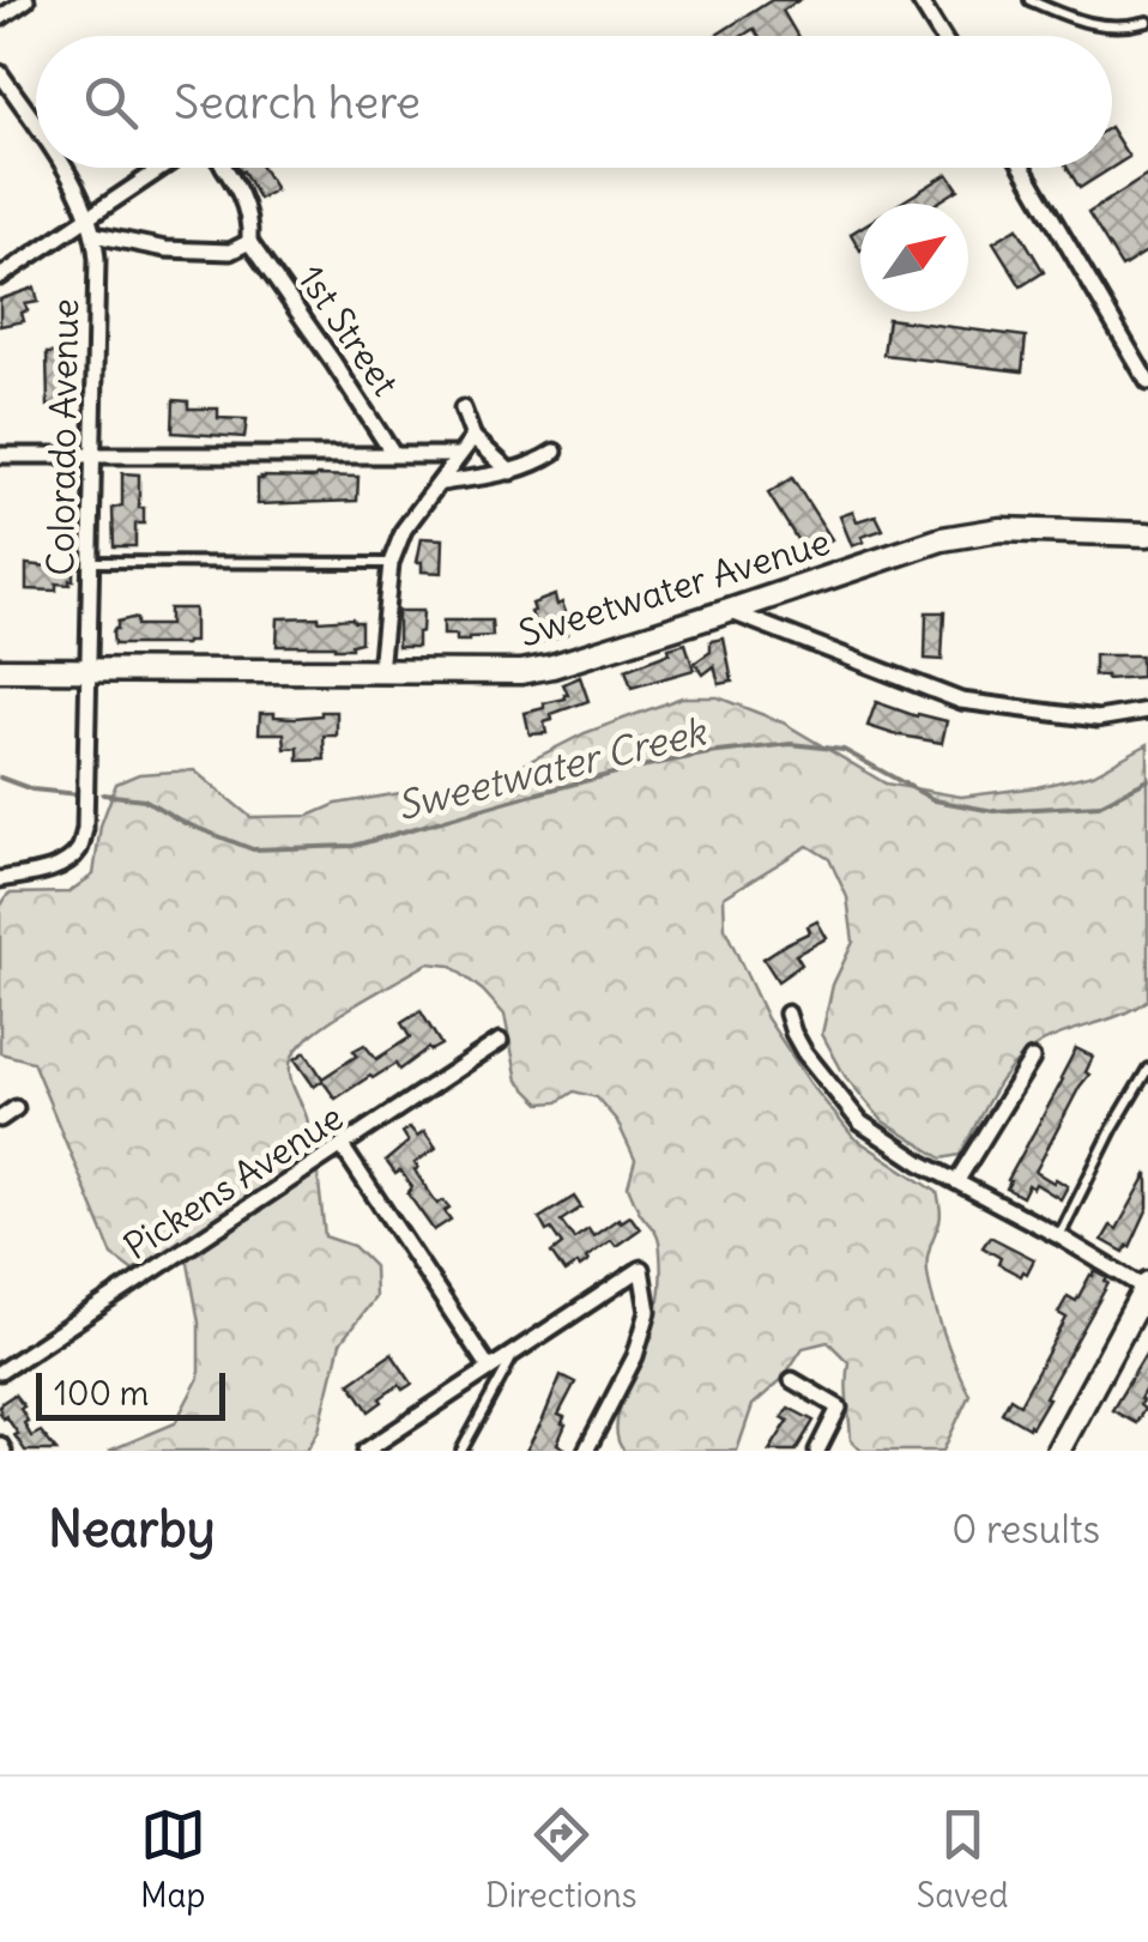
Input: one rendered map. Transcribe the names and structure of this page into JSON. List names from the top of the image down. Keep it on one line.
{"streets":{"street":["1st Street","Colorado Avenue","Sweetwater Avenue","Pickens Avenue"]},"crossings":[["Colorado Avenue","Sweetwater Avenue"]],"water":["Sweetwater Creek"],"scale_bar":"100 m","north":"top right","page":{"search":"Search here","scale":"100 m","heading":["Nearby","0 results"],"nav":["Map","Directions","Saved"]}}
